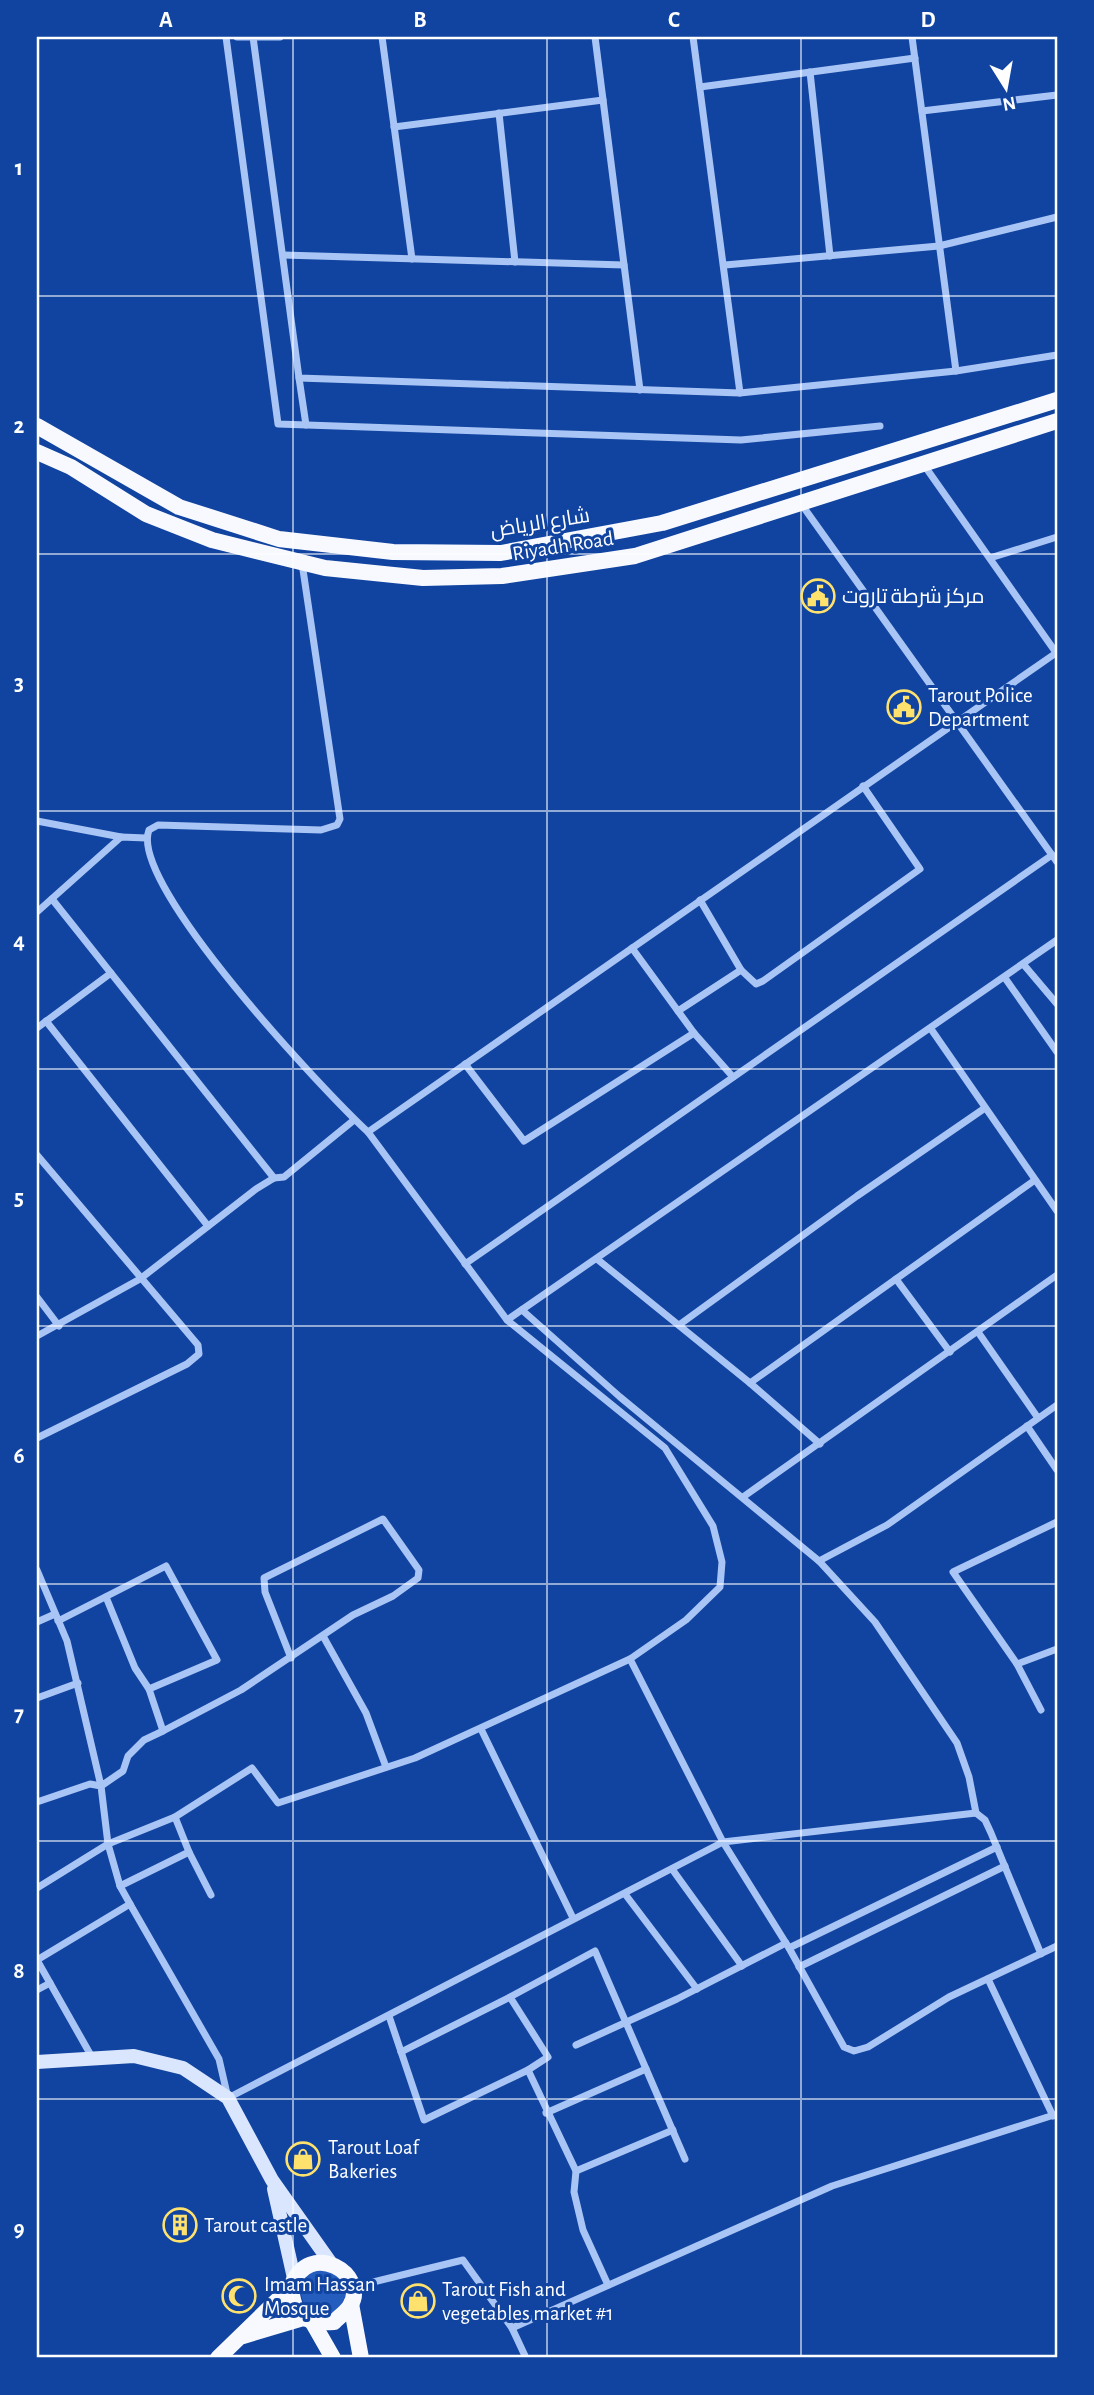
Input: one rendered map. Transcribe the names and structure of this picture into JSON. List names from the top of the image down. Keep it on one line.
{"streets":{"main road":["شارع الرياض","Riyadh Road"]},"places":{"public building":["مركز شرطة تاروت","Tarout Police Department"],"shop":["Tarout Loaf Bakeries","Tarout Fish and vegetables market #1"],"building":["Tarout castle"],"mosque":["Imam Hassan Mosque"]},"north":"bottom","grid":{"columns":["A","B","C","D"],"rows":["1","2","3","4","5","6","7","8","9"]}}
